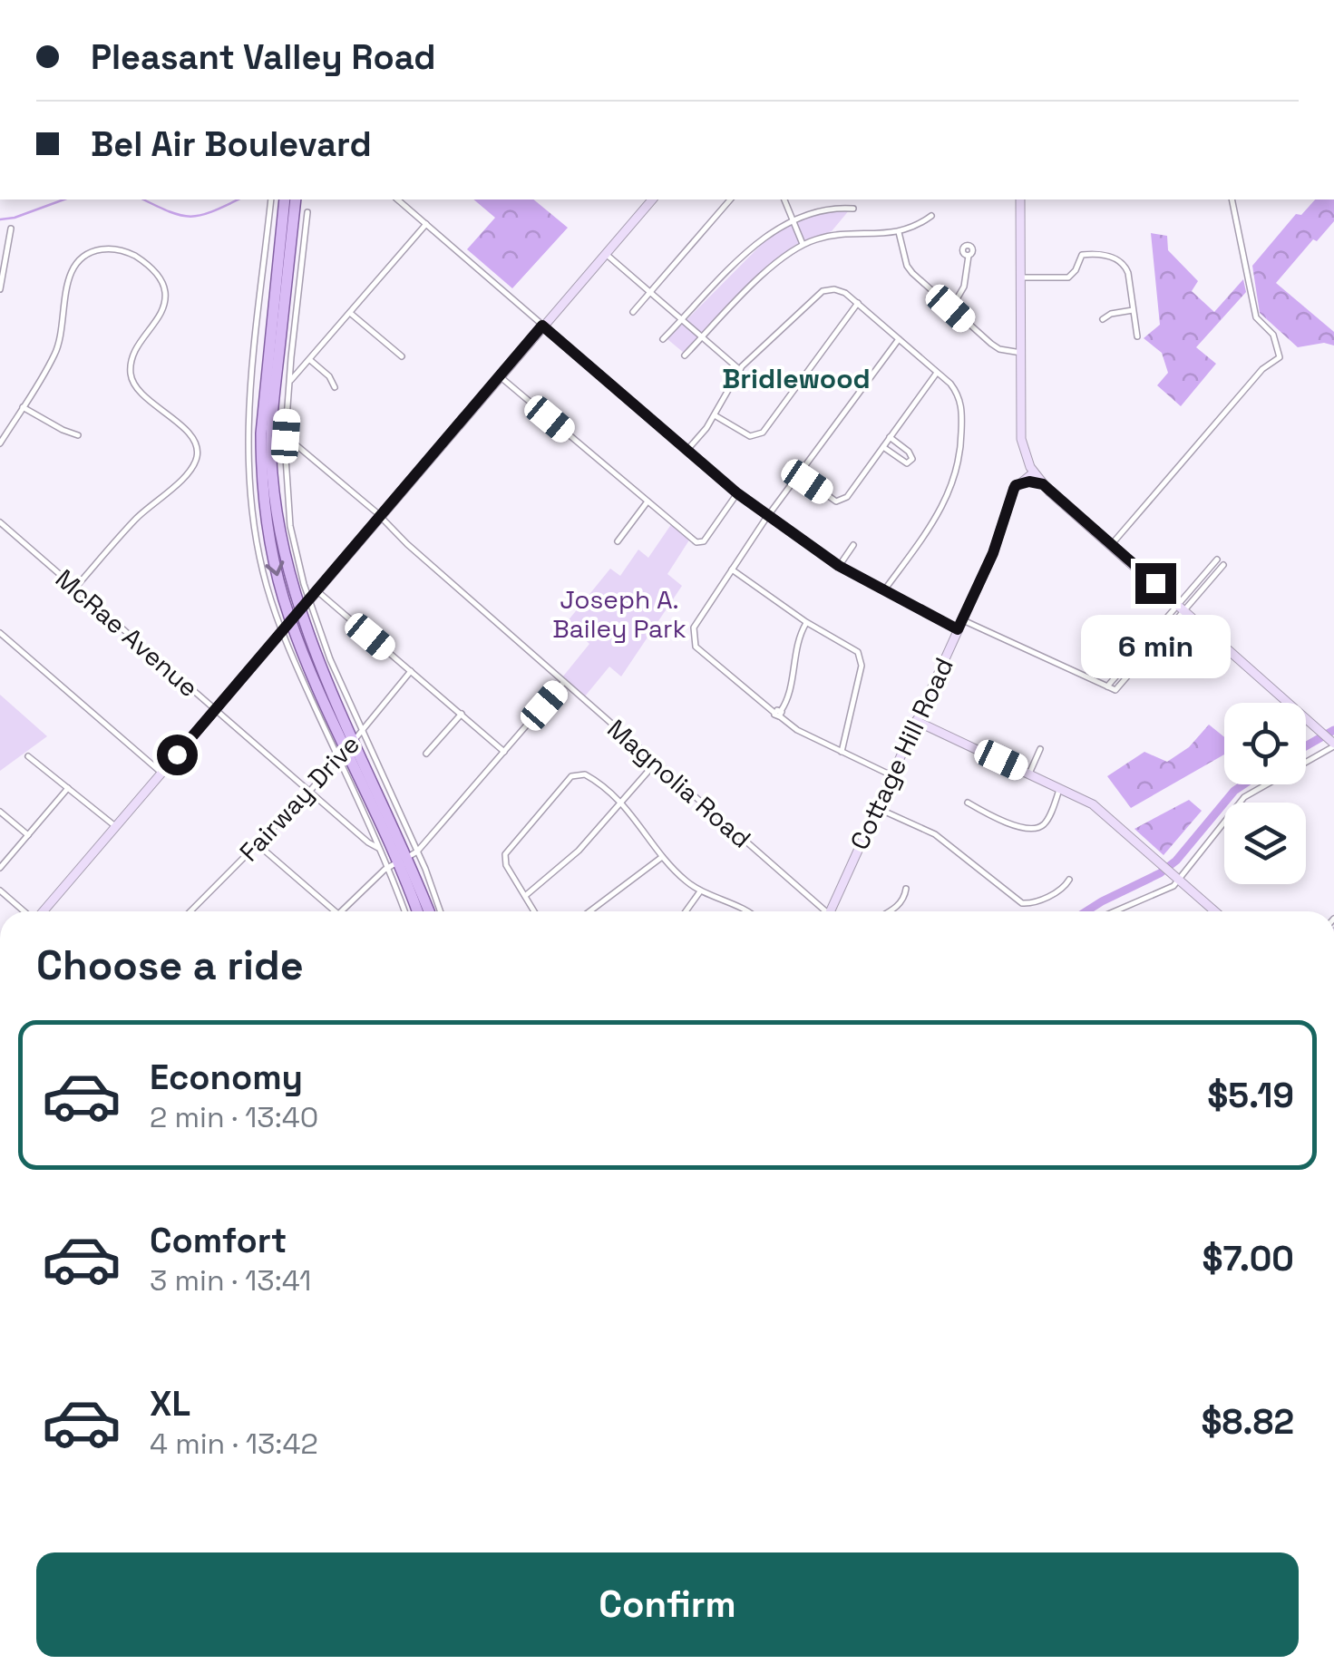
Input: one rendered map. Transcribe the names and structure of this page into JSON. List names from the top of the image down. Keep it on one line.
{"streets":{"street":["McRae Avenue","Cottage Hill Road","Magnolia Road","Fairway Drive"]},"crossings":[["McRae Avenue","Fairway Drive"]],"districts":["Bridlewood"],"parks":["Joseph A. Bailey Park"],"page":{"banner":["Pleasant Valley Road","Bel Air Boulevard"],"bubble":"6 min","heading":"Choose a ride","list":[{"name":"Economy","note":"2 min · 13:40","value":"$5.19"},{"name":"Comfort","note":"3 min · 13:41","value":"$7.00"},{"name":"XL","note":"4 min · 13:42","value":"$8.82"}],"buttons":"Confirm"}}
